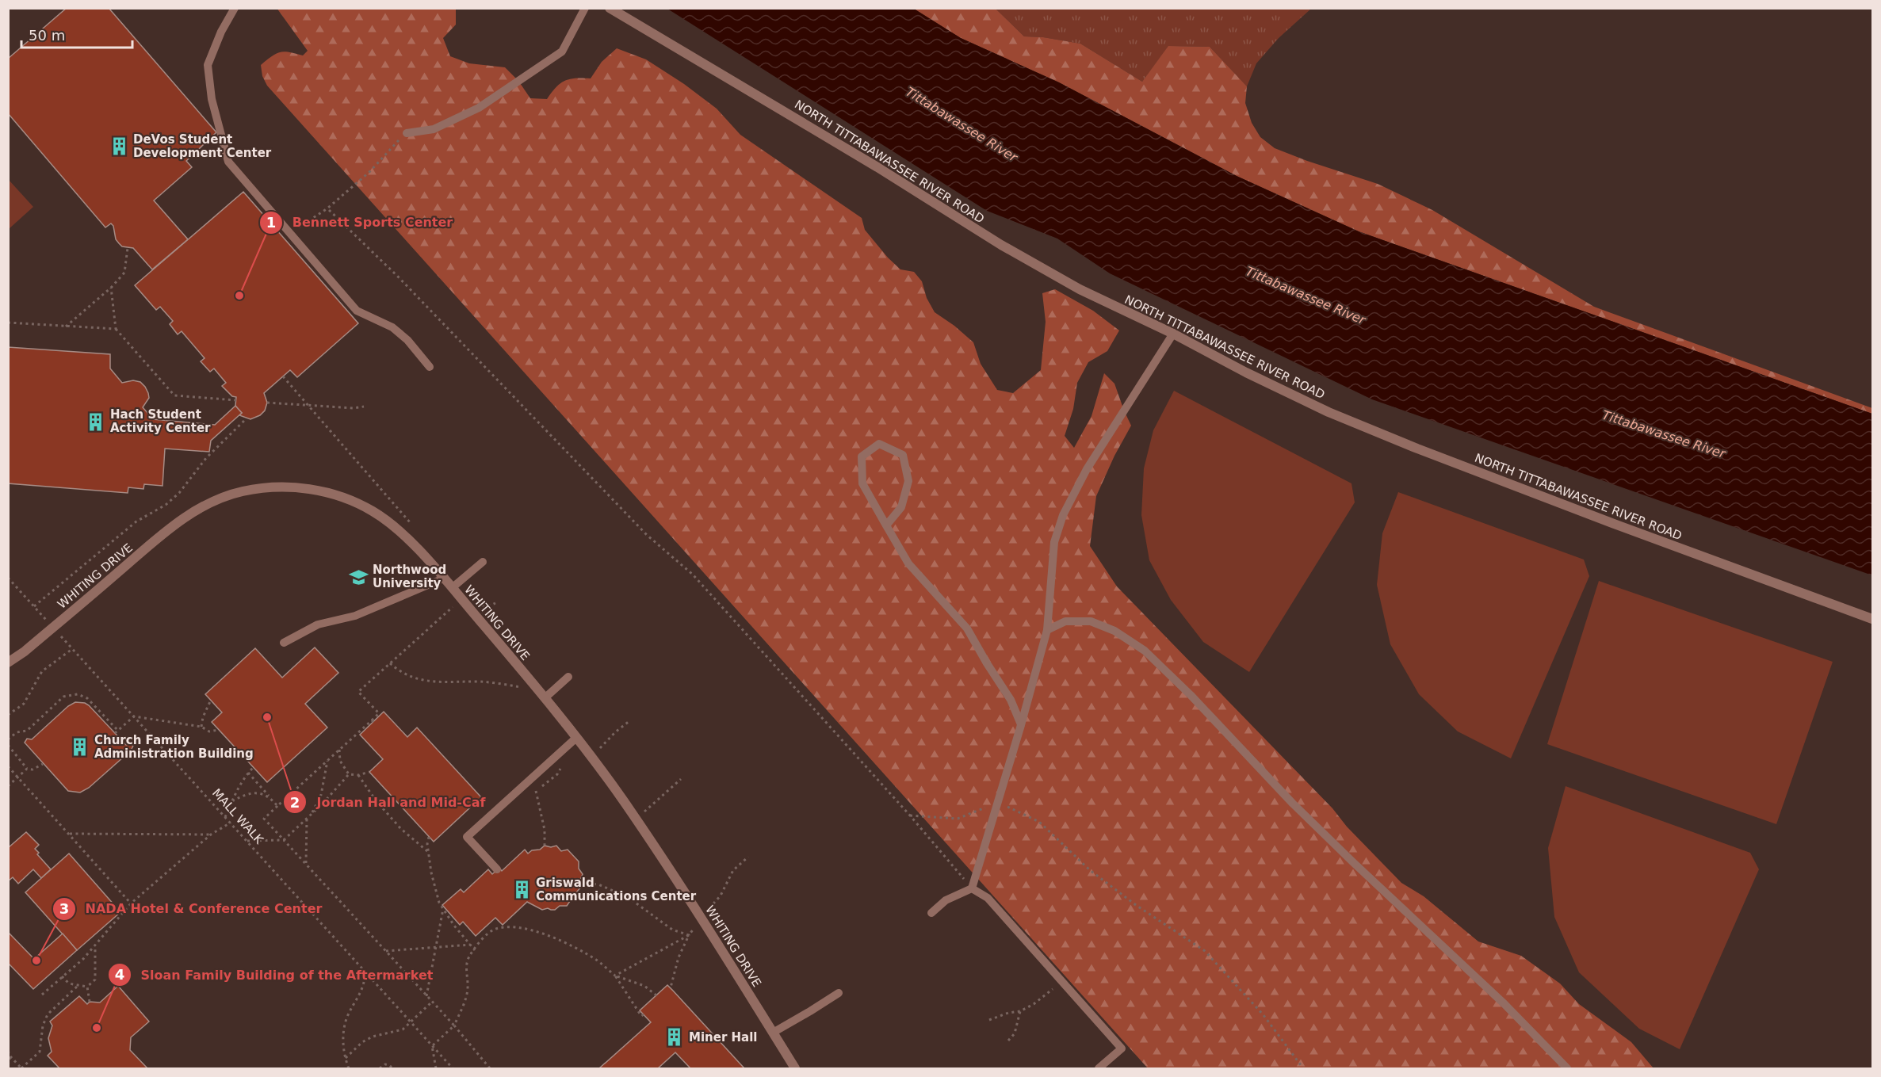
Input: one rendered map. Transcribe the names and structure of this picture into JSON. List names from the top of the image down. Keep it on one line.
{"streets":{"street":["NORTH TITTABAWASSEE RIVER ROAD","WHITING DRIVE"],"path":["MALL WALK"]},"crossings":[["WHITING DRIVE","MALL WALK"]],"water":["Tittabawassee River"],"places":{"building":["DeVos Student Development Center","Hach Student Activity Center","Church Family Administration Building","Griswald Communications Center","Miner Hall"],"other":["Bennett Sports Center","Jordan Hall and Mid-Caf","NADA Hotel & Conference Center","Sloan Family Building of the Aftermarket"],"school or university":["Northwood University"]},"scale_bar":"50 m"}
